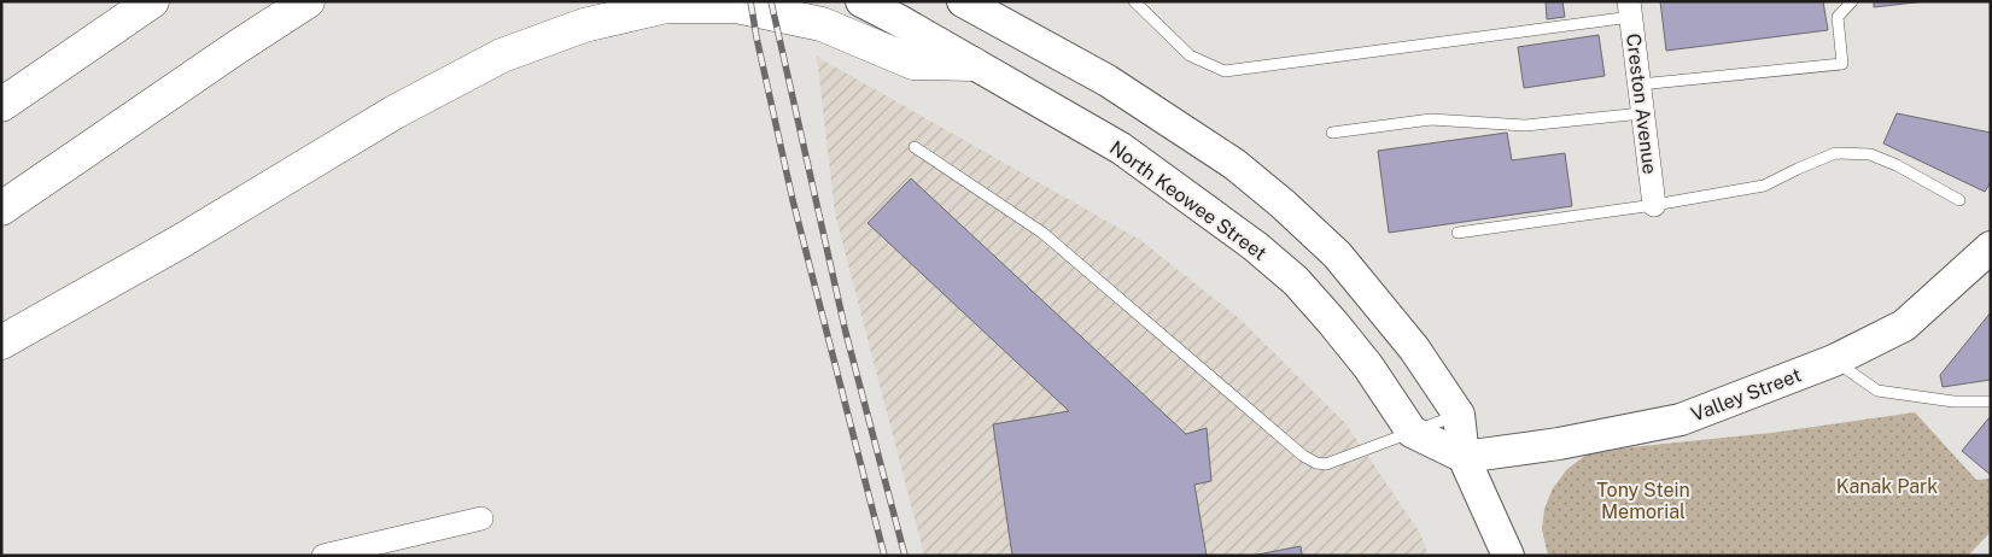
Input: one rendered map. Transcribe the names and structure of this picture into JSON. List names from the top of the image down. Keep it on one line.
{"streets":{"main road":["North Keowee Street","Valley Street"],"street":["Creston Avenue"]},"parks":["Kanak Park","Tony Stein Memorial"]}
